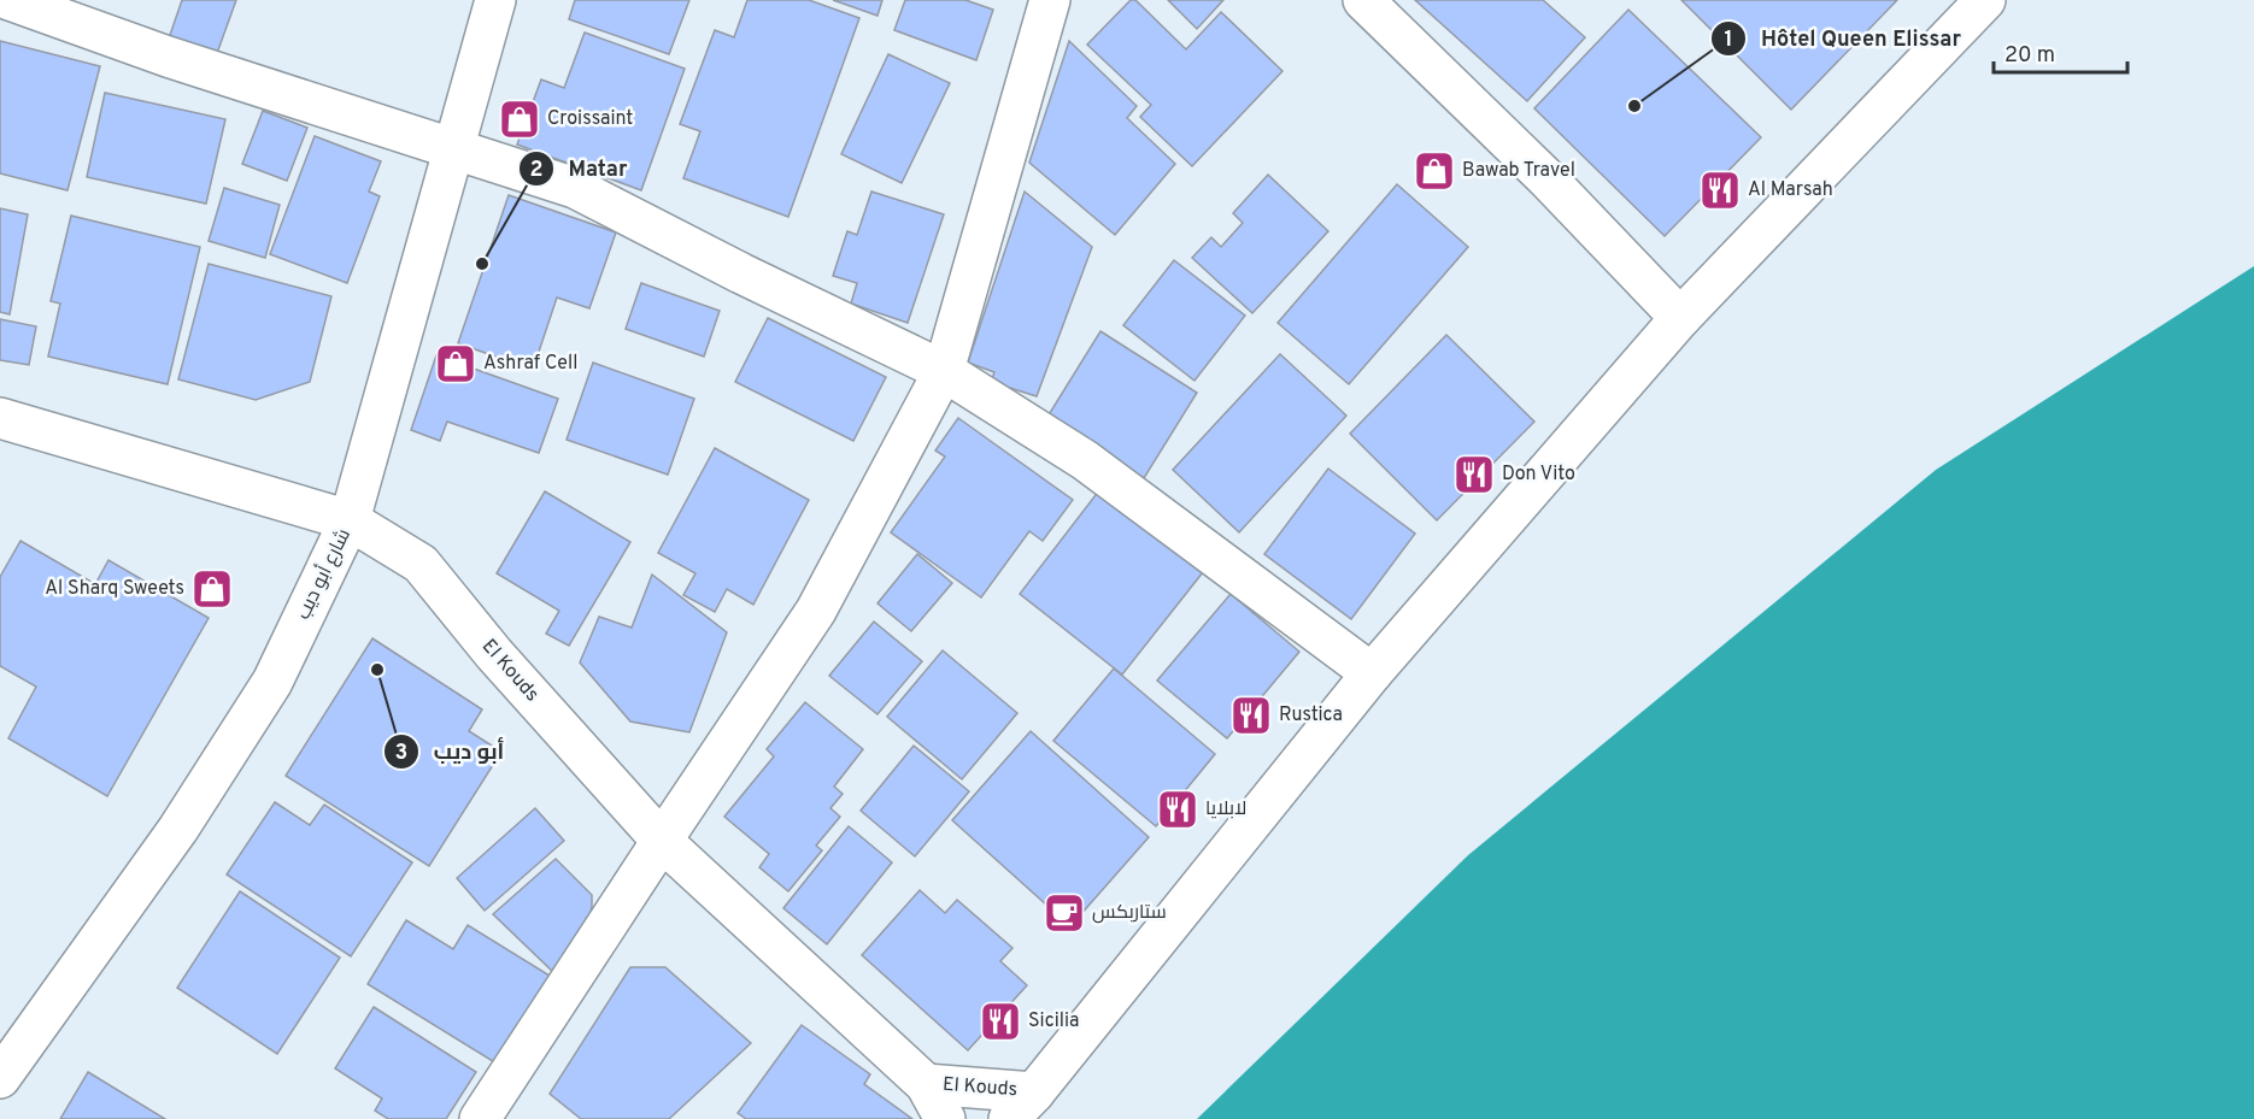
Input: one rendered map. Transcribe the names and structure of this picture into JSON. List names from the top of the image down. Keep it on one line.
{"streets":{"main road":["شارع أبو ديب","El Kouds"]},"crossings":[["شارع أبو ديب","El Kouds"]],"places":{"other":["Hôtel Queen Elissar","Matar","أبو ديب"],"shop":["Croissaint","Bawab Travel","Ashraf Cell","Al Sharq Sweets"],"restaurant":["Al Marsah","Don Vito","Rustica","لابلايا","Sicilia"],"cafe":["ستاربكس"]},"scale_bar":"20 m"}
